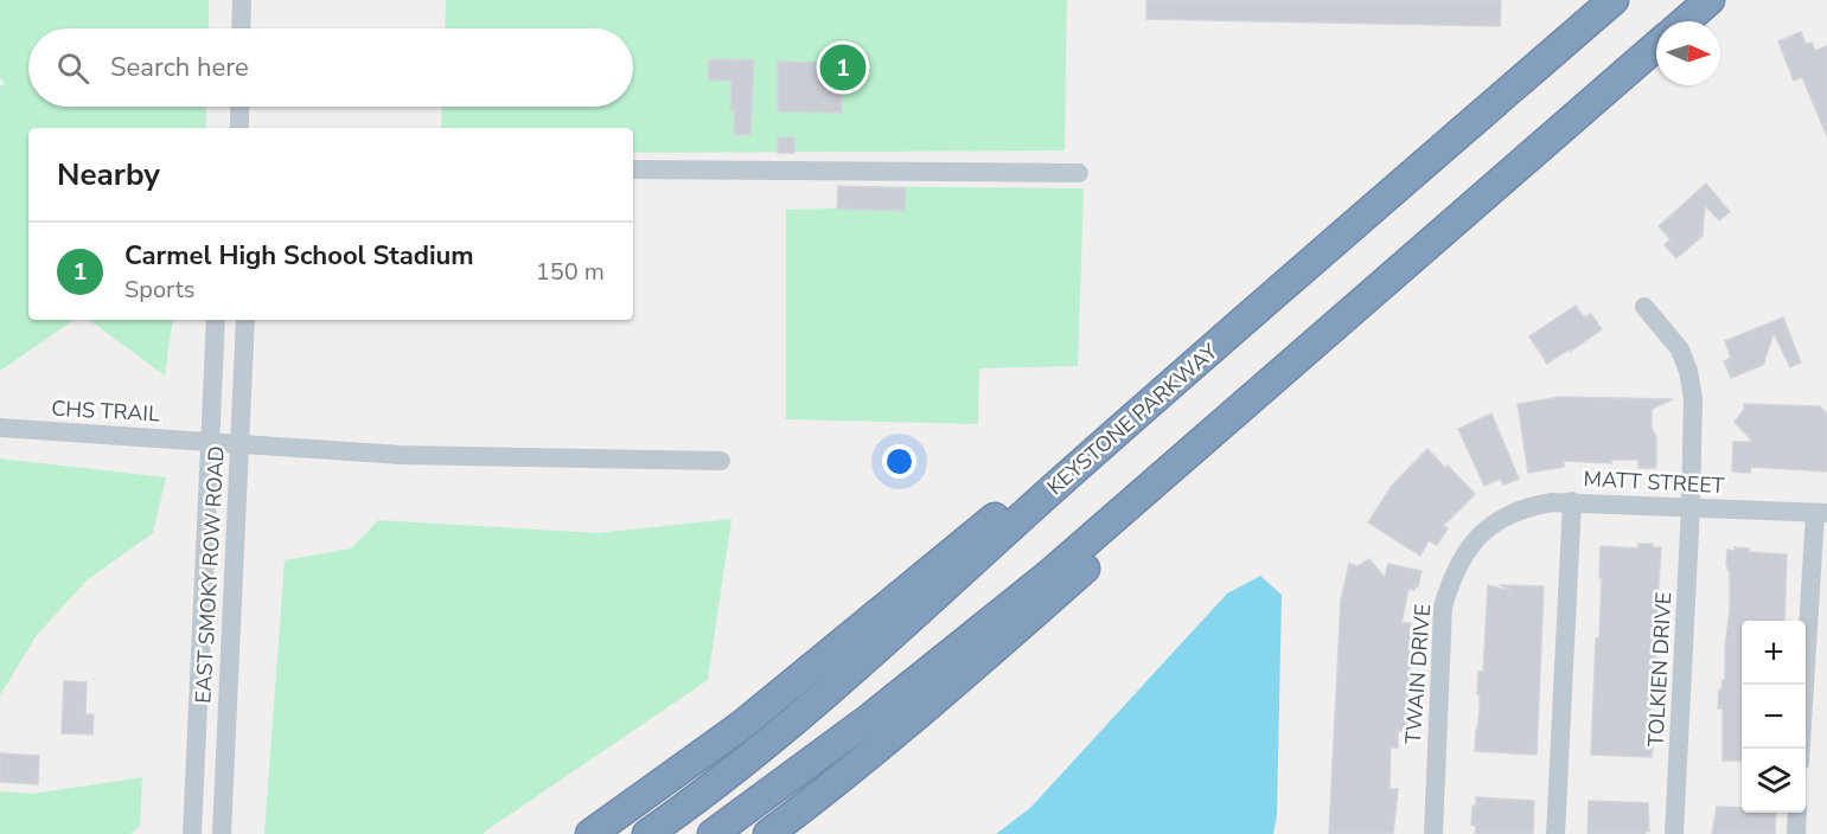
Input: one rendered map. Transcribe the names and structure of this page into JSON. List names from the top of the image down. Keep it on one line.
{"streets":{"highway":["KEYSTONE PARKWAY"],"street":["CHS TRAIL","MATT STREET","EAST SMOKY ROW ROAD","TOLKIEN DRIVE","TWAIN DRIVE"]},"crossings":[["CHS TRAIL","EAST SMOKY ROW ROAD"],["MATT STREET","TOLKIEN DRIVE"],["MATT STREET","TWAIN DRIVE"]],"north":"right","page":{"search":"Search here","pins":"1","heading":"Nearby","list":[{"mark":"1","name":"Carmel High School Stadium","note":"Sports","value":"150 m"}],"map_buttons":["+","−"]}}
